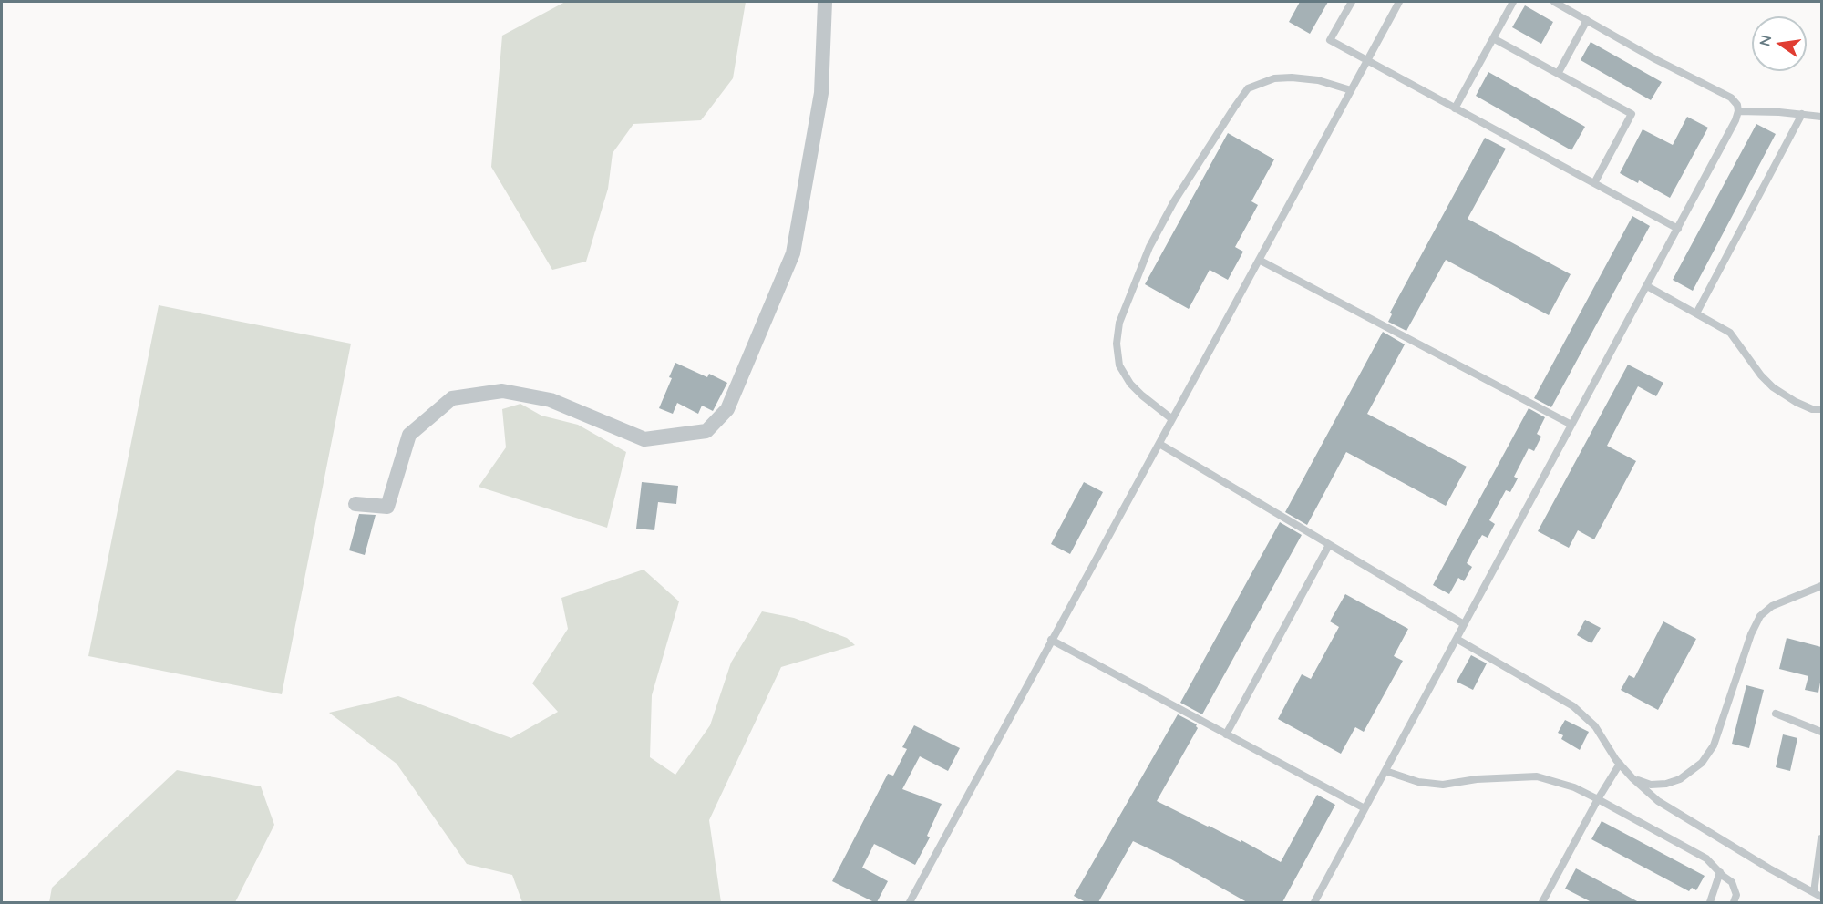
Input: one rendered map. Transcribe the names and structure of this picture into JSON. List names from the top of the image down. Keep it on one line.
{"north":"left"}
